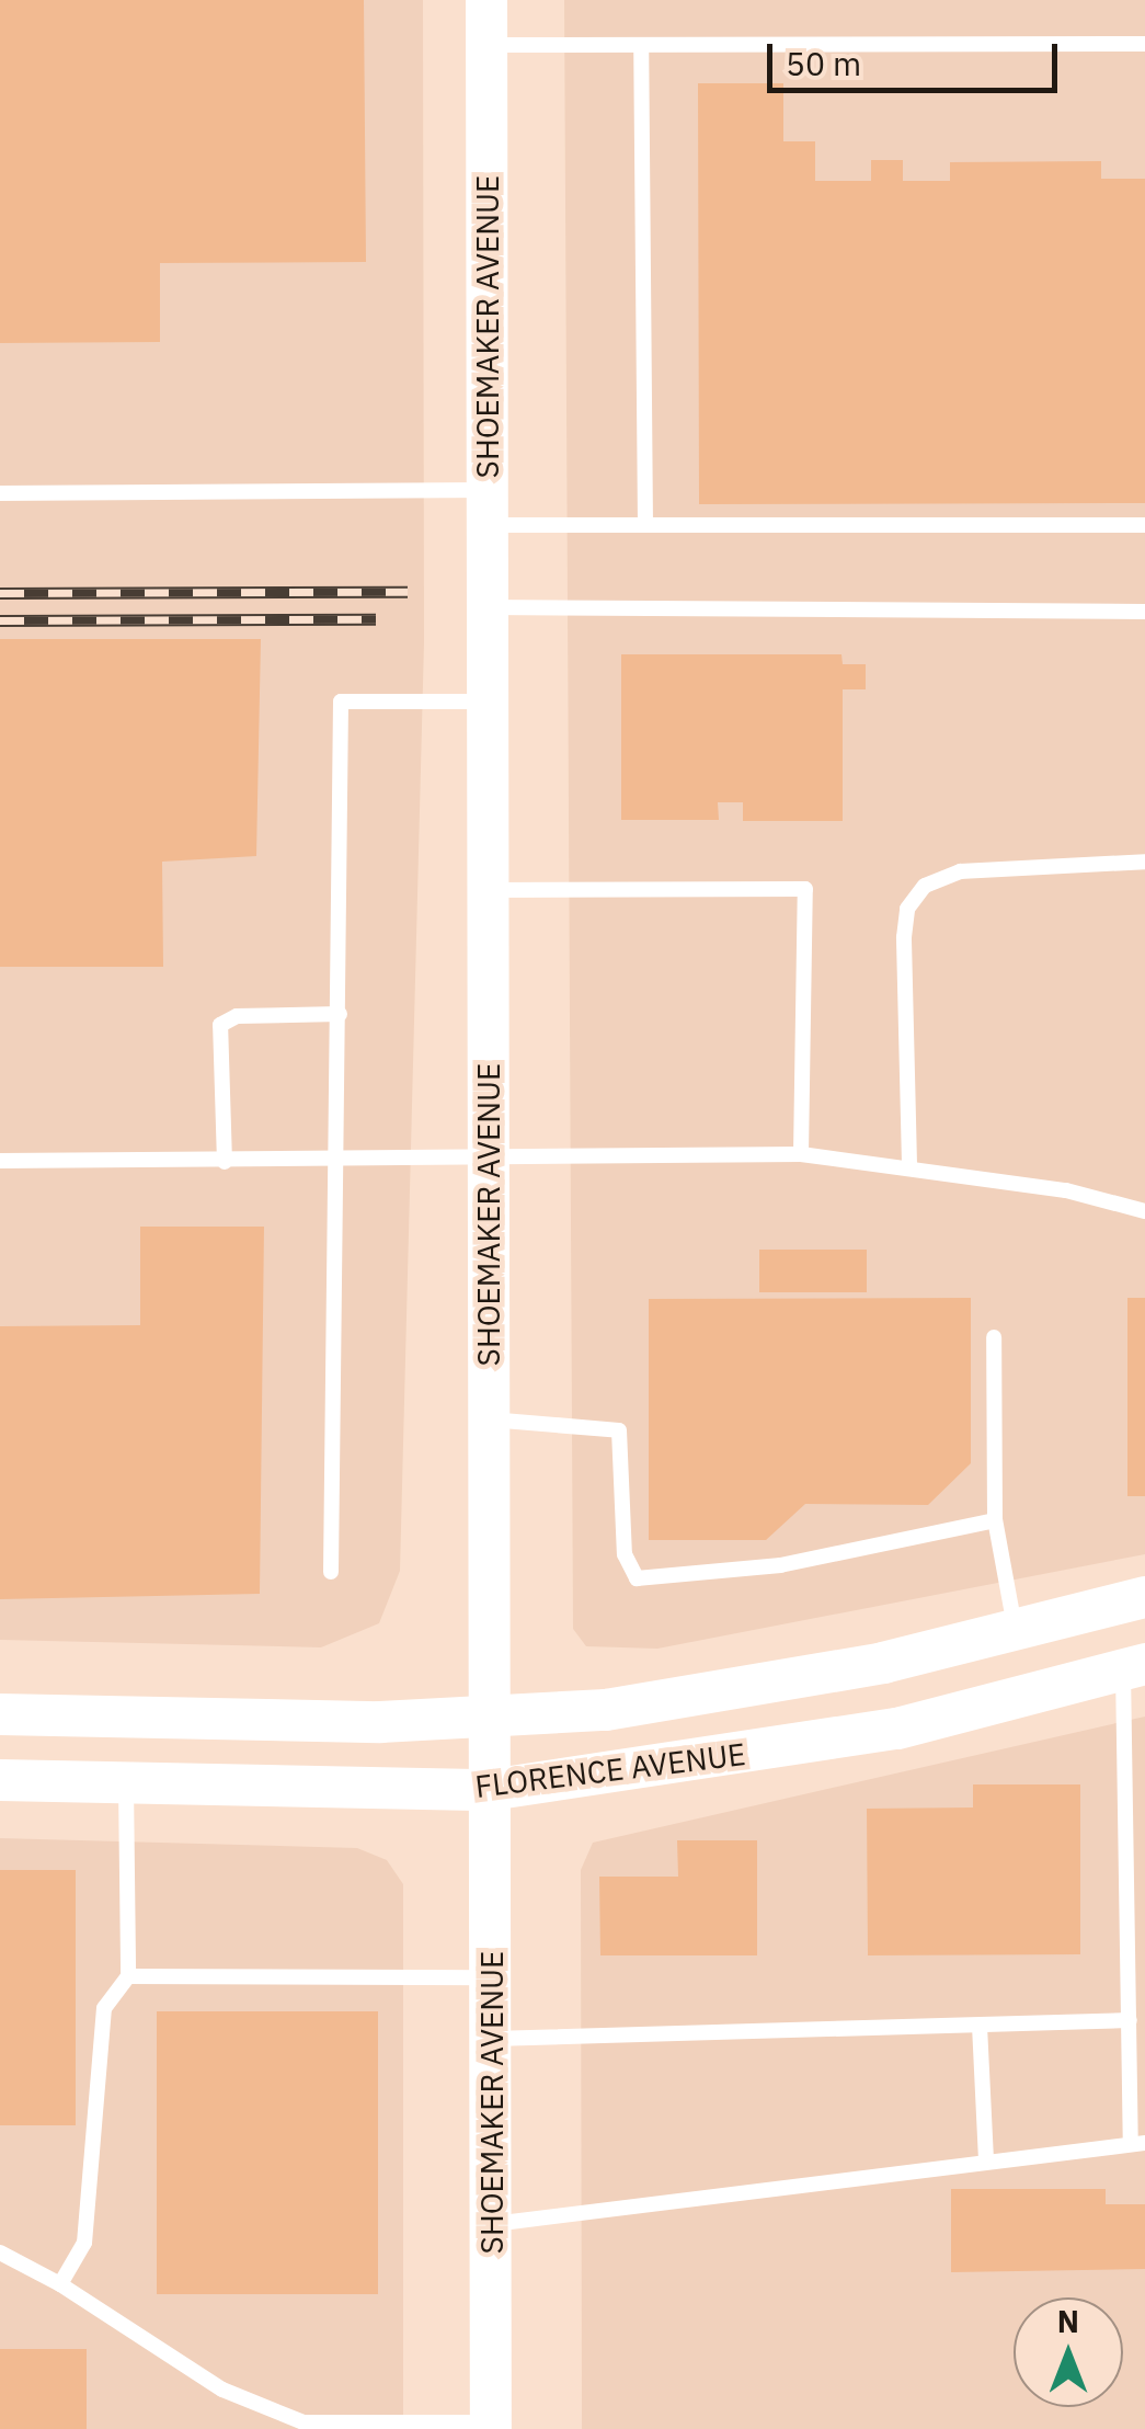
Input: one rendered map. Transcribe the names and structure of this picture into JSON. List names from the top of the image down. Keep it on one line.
{"streets":{"main road":["SHOEMAKER AVENUE","FLORENCE AVENUE"]},"crossings":[["SHOEMAKER AVENUE","FLORENCE AVENUE"]],"scale_bar":"50 m","north":"top"}
